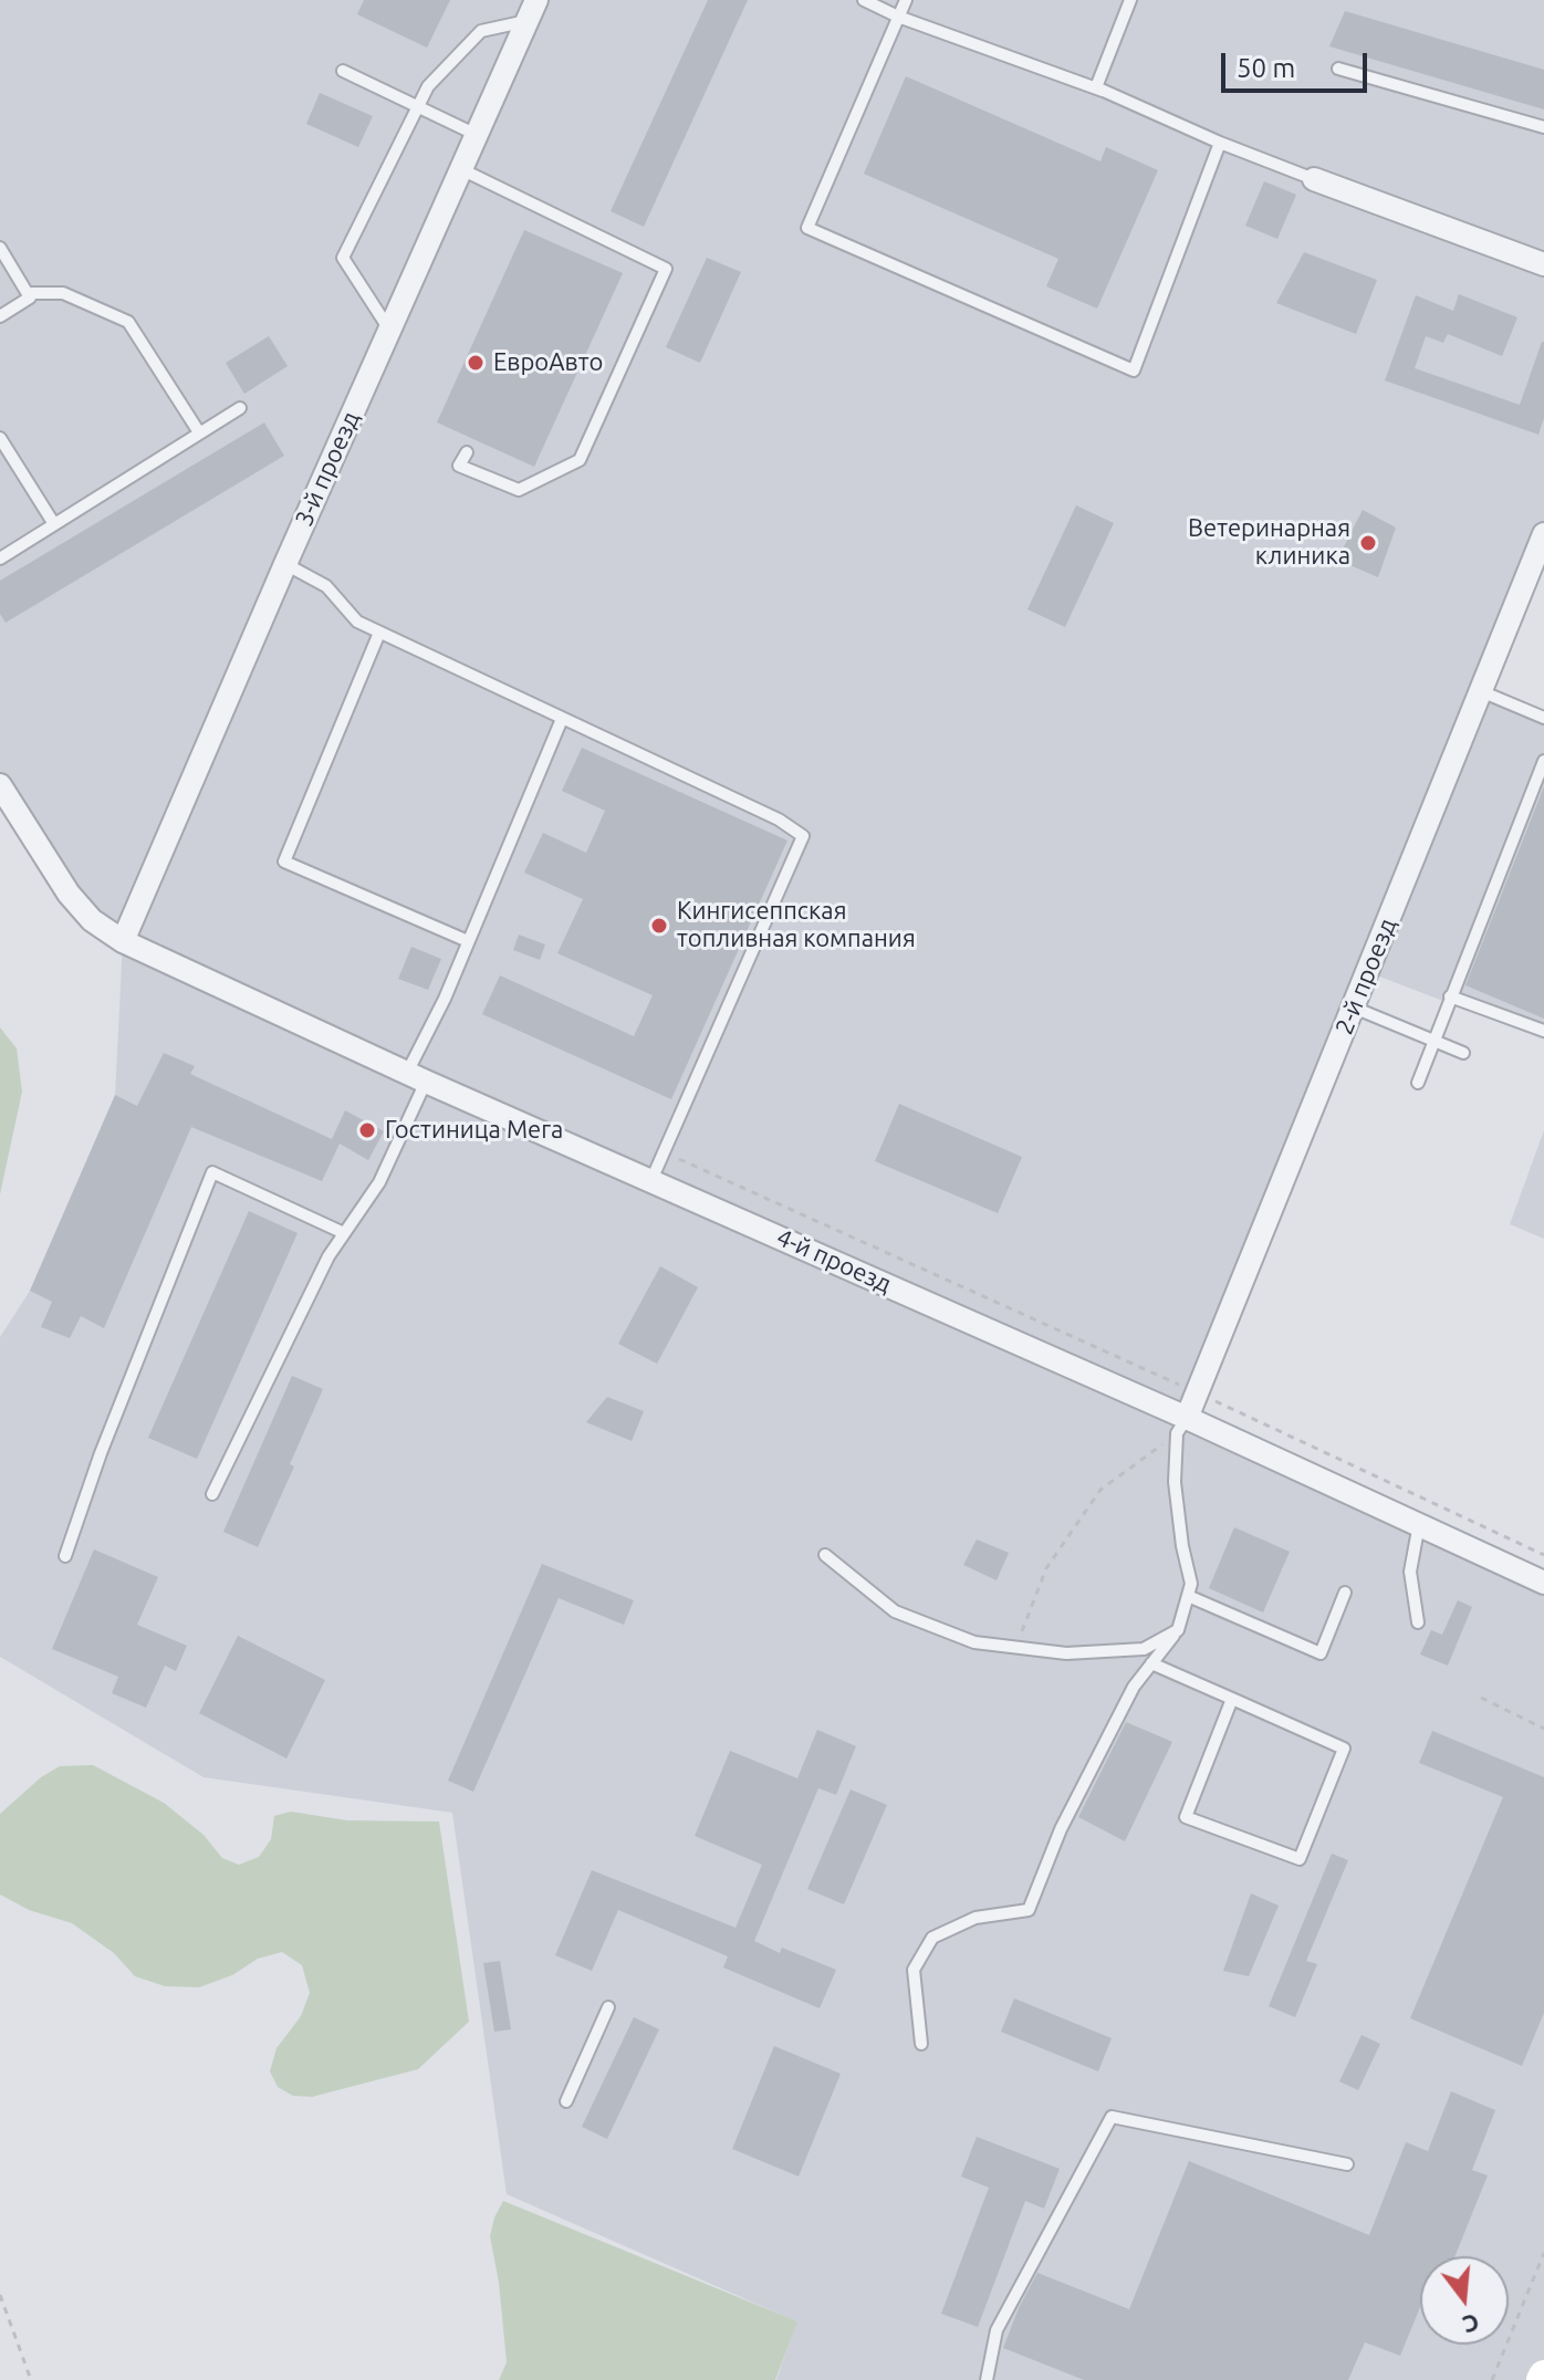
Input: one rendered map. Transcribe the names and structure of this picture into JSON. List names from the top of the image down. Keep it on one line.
{"streets":{"street":["3-й проезд","2-й проезд","4-й проезд"]},"crossings":[["3-й проезд","4-й проезд"],["2-й проезд","4-й проезд"]],"places":["ЕвроАвто","Ветеринарная клиника","Кингисеппская топливная компания","Гостиница Мега"],"scale_bar":"50 m","north":"bottom"}
